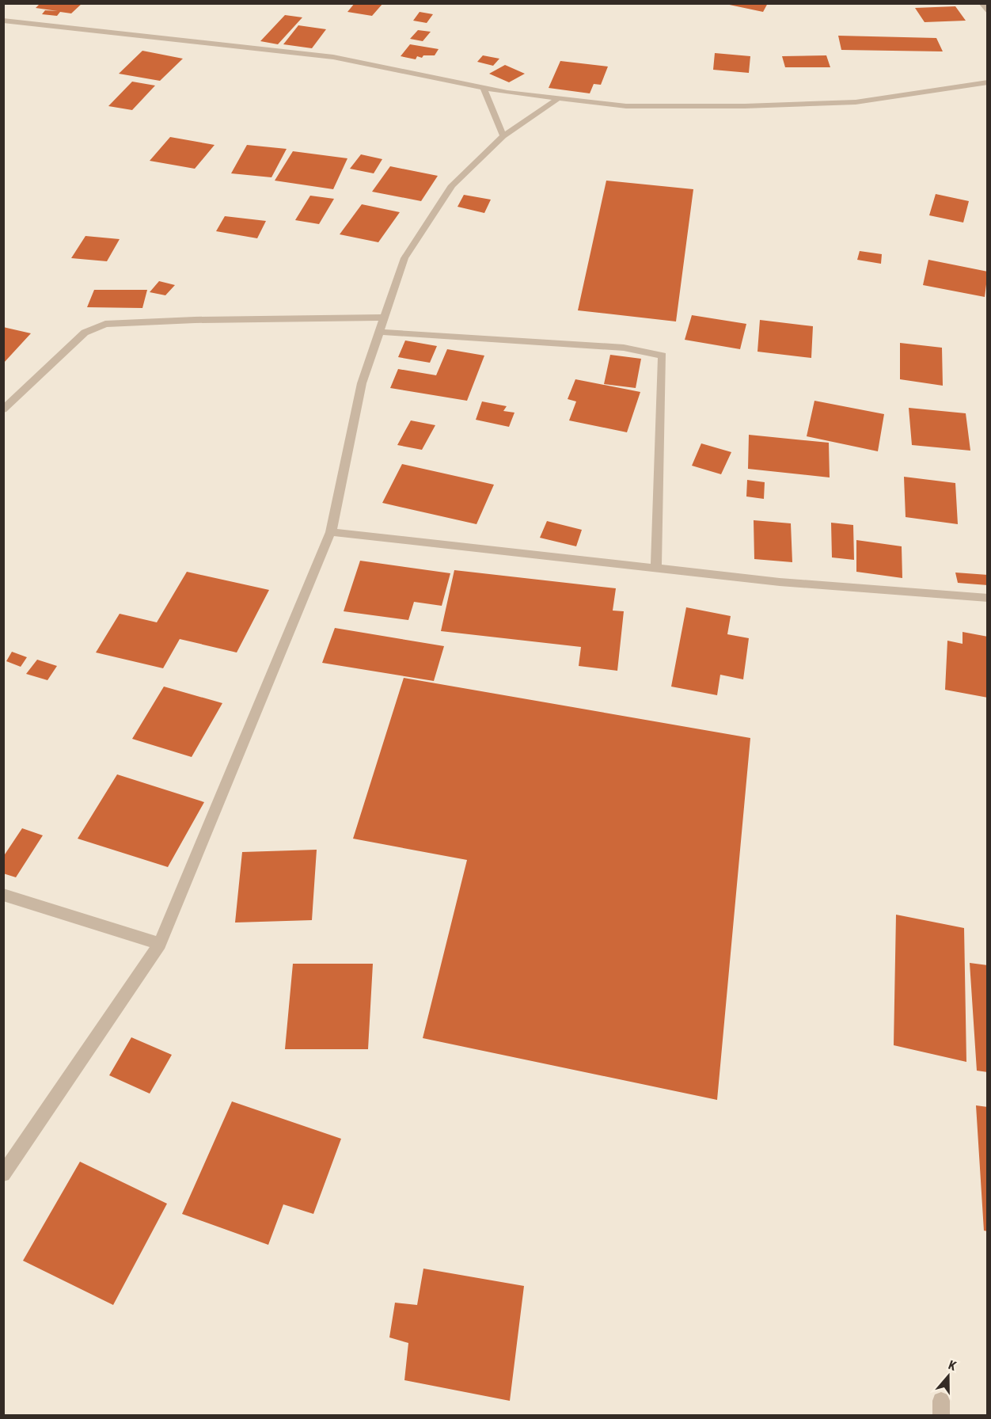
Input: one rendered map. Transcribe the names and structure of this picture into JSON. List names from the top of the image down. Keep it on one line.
{"north":"top"}
